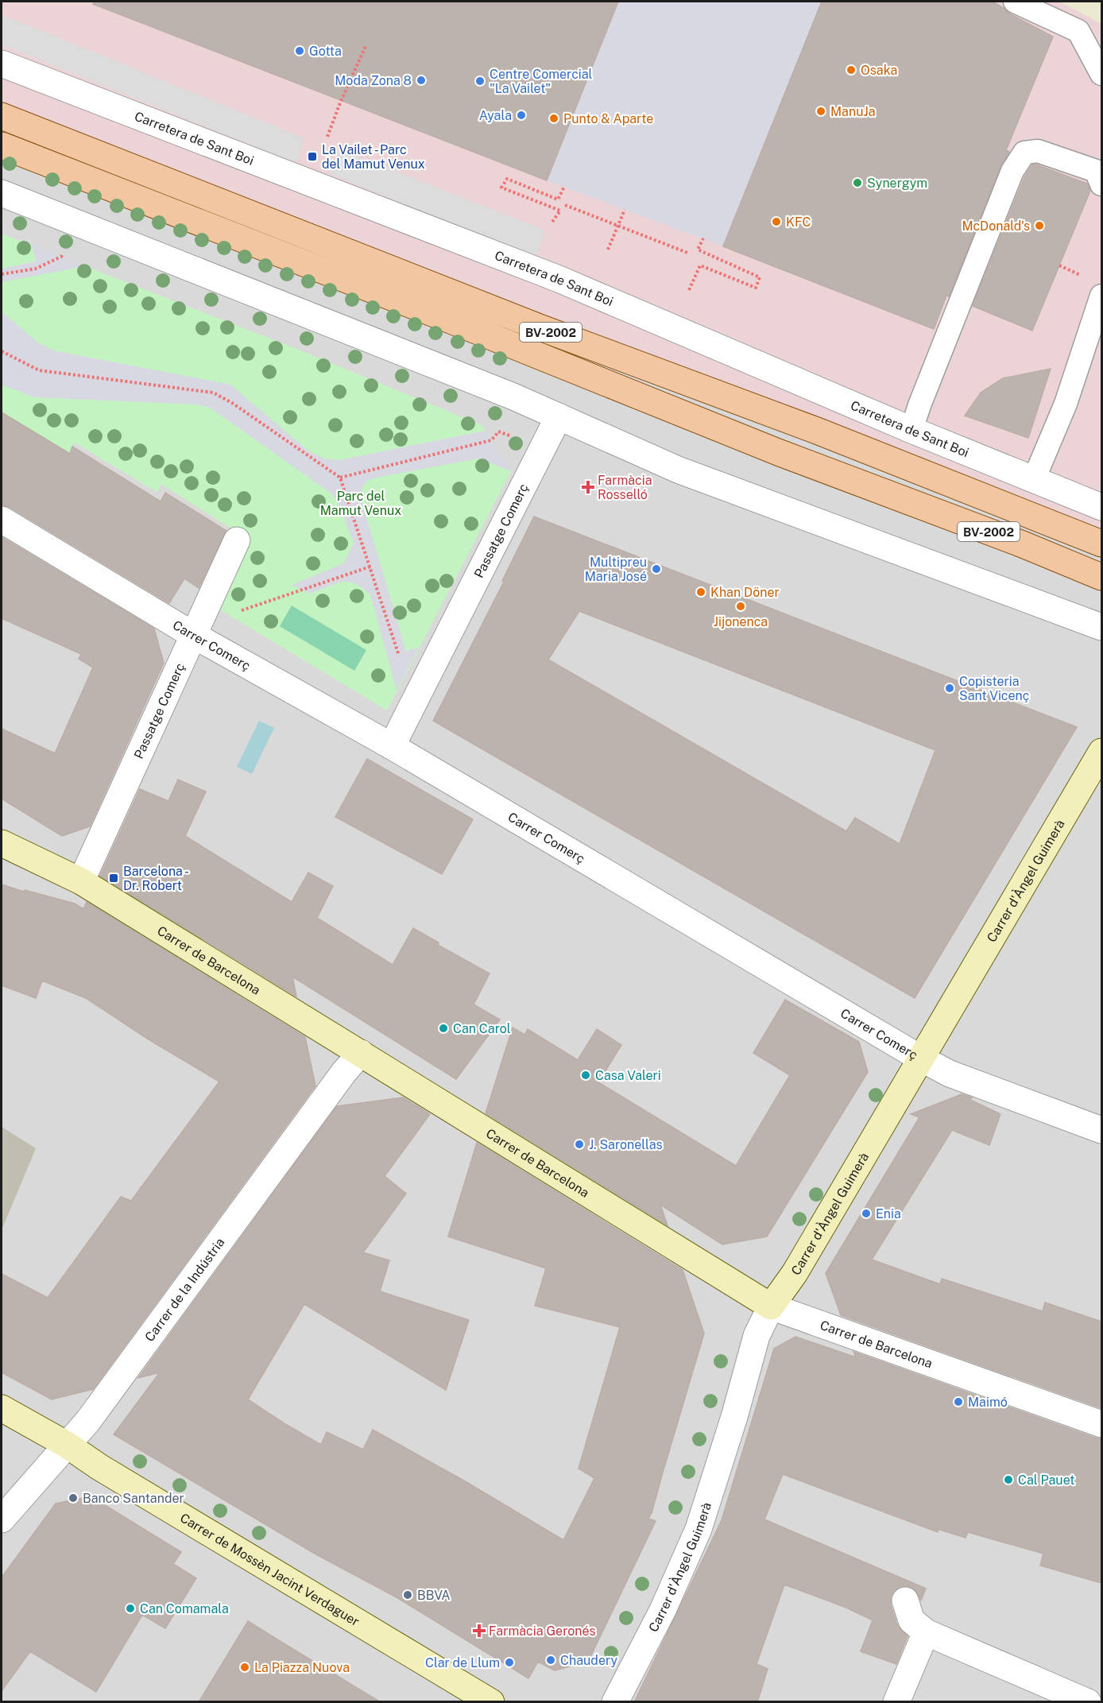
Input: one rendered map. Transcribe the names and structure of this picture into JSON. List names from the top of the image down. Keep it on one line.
{"streets":{"main road":["BV-2002"],"street":["Carretera de Sant Boi","Passatge Comerç","Carrer Comerç","Carrer d'Àngel Guimerà","Carrer de Barcelona","Carrer de la Indústria","Carrer de Mossèn Jacint Verdaguer"]},"crossings":[["Passatge Comerç","Carrer Comerç"],["Passatge Comerç","Carrer de Barcelona"],["Carrer Comerç","Carrer d'Àngel Guimerà"],["Carrer d'Àngel Guimerà","Carrer de Barcelona"],["Carrer de Barcelona","Carrer de la Indústria"],["Carrer de la Indústria","Carrer de Mossèn Jacint Verdaguer"]],"parks":["Parc del Mamut Venux"],"places":{"other":["Gotta","Osaka","Moda Zona 8","Centre Comercial \"La Vailet\"","ManuJa","Ayala","Punto & Aparte","Synergym","KFC","McDonald's","Multipreu Maria José","Khan Döner","Jijonenca","Copisteria Sant Vicenç","Can Carol","Casa Valeri","J. Saronellas","Enia","Maimó","Cal Pauet","Banco Santander","BBVA","Can Comamala","Chaudery","Clar de Llum","La Piazza Nuova"],"transit":["La Vailet - Parc del Mamut Venux","Barcelona - Dr. Robert"],"health":["Farmàcia Rosselló","Farmàcia Geronés"]}}
